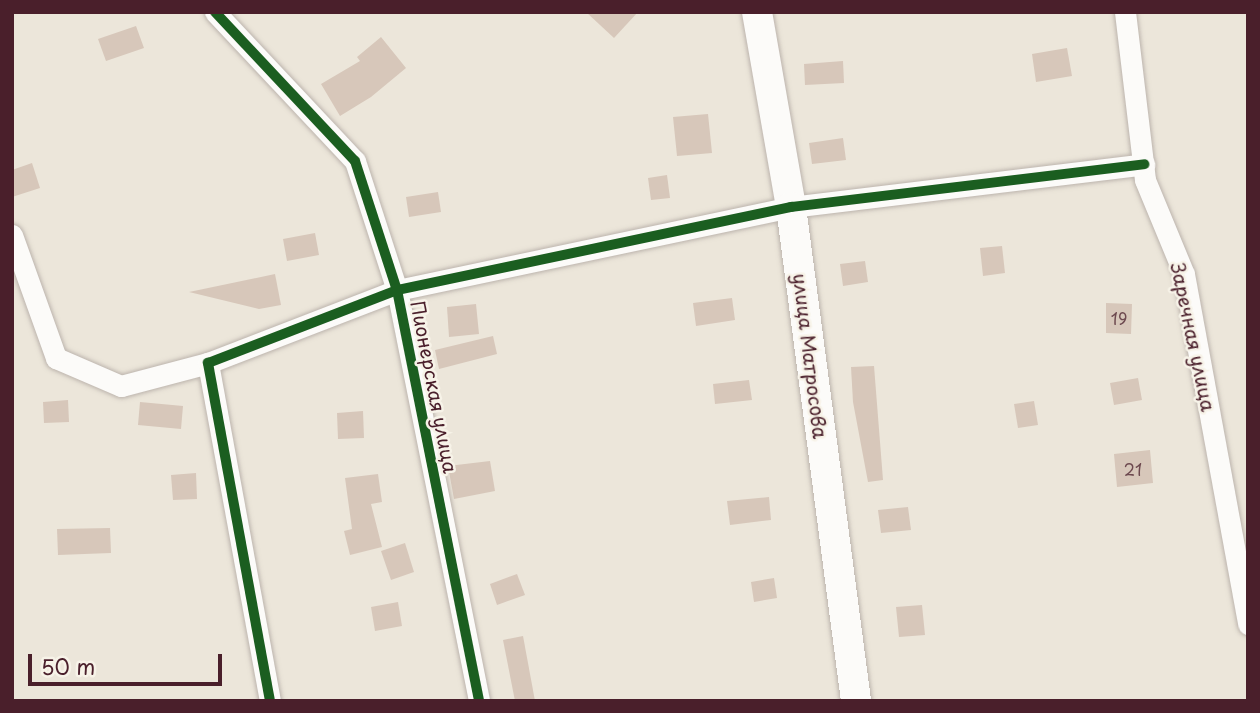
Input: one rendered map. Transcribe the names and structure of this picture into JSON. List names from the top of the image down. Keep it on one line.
{"streets":{"main road":["улица Матросова"],"street":["Заречная улица","Пионерская улица"]},"house_numbers":["19","21"],"scale_bar":"50 m"}
